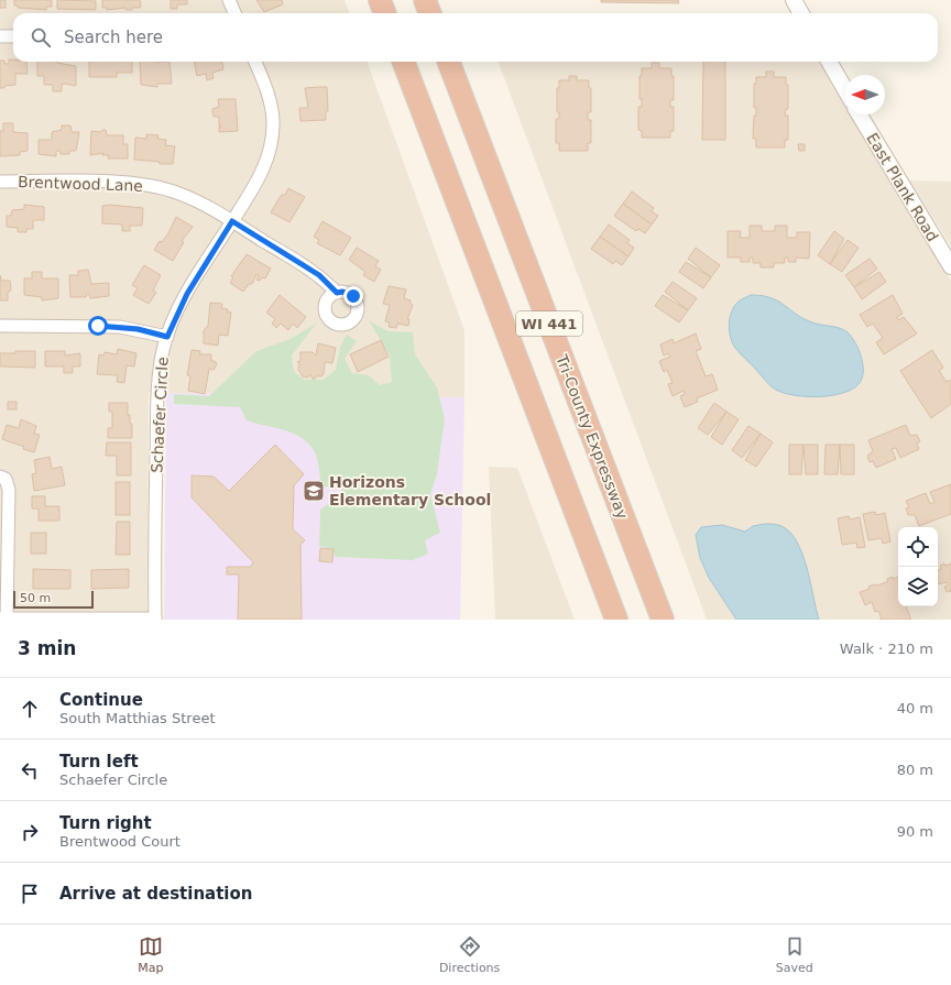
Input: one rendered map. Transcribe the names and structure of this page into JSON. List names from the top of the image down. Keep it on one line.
{"streets":{"highway":["WI 441","Tri-County Expressway"],"street":["Brentwood Lane","East Plank Road","Schaefer Circle"]},"crossings":[["Brentwood Lane","Schaefer Circle"]],"places":{"school or university":["Horizons Elementary School"]},"scale_bar":"50 m","north":"left","page":{"search":"Search here","scale":"50 m","heading":["3 min","Walk · 210 m"],"list":[["Continue","South Matthias Street","40 m"],["Turn left","Schaefer Circle","80 m"],["Turn right","Brentwood Court","90 m"],"Arrive at destination"],"nav":["Map","Directions","Saved"]}}
